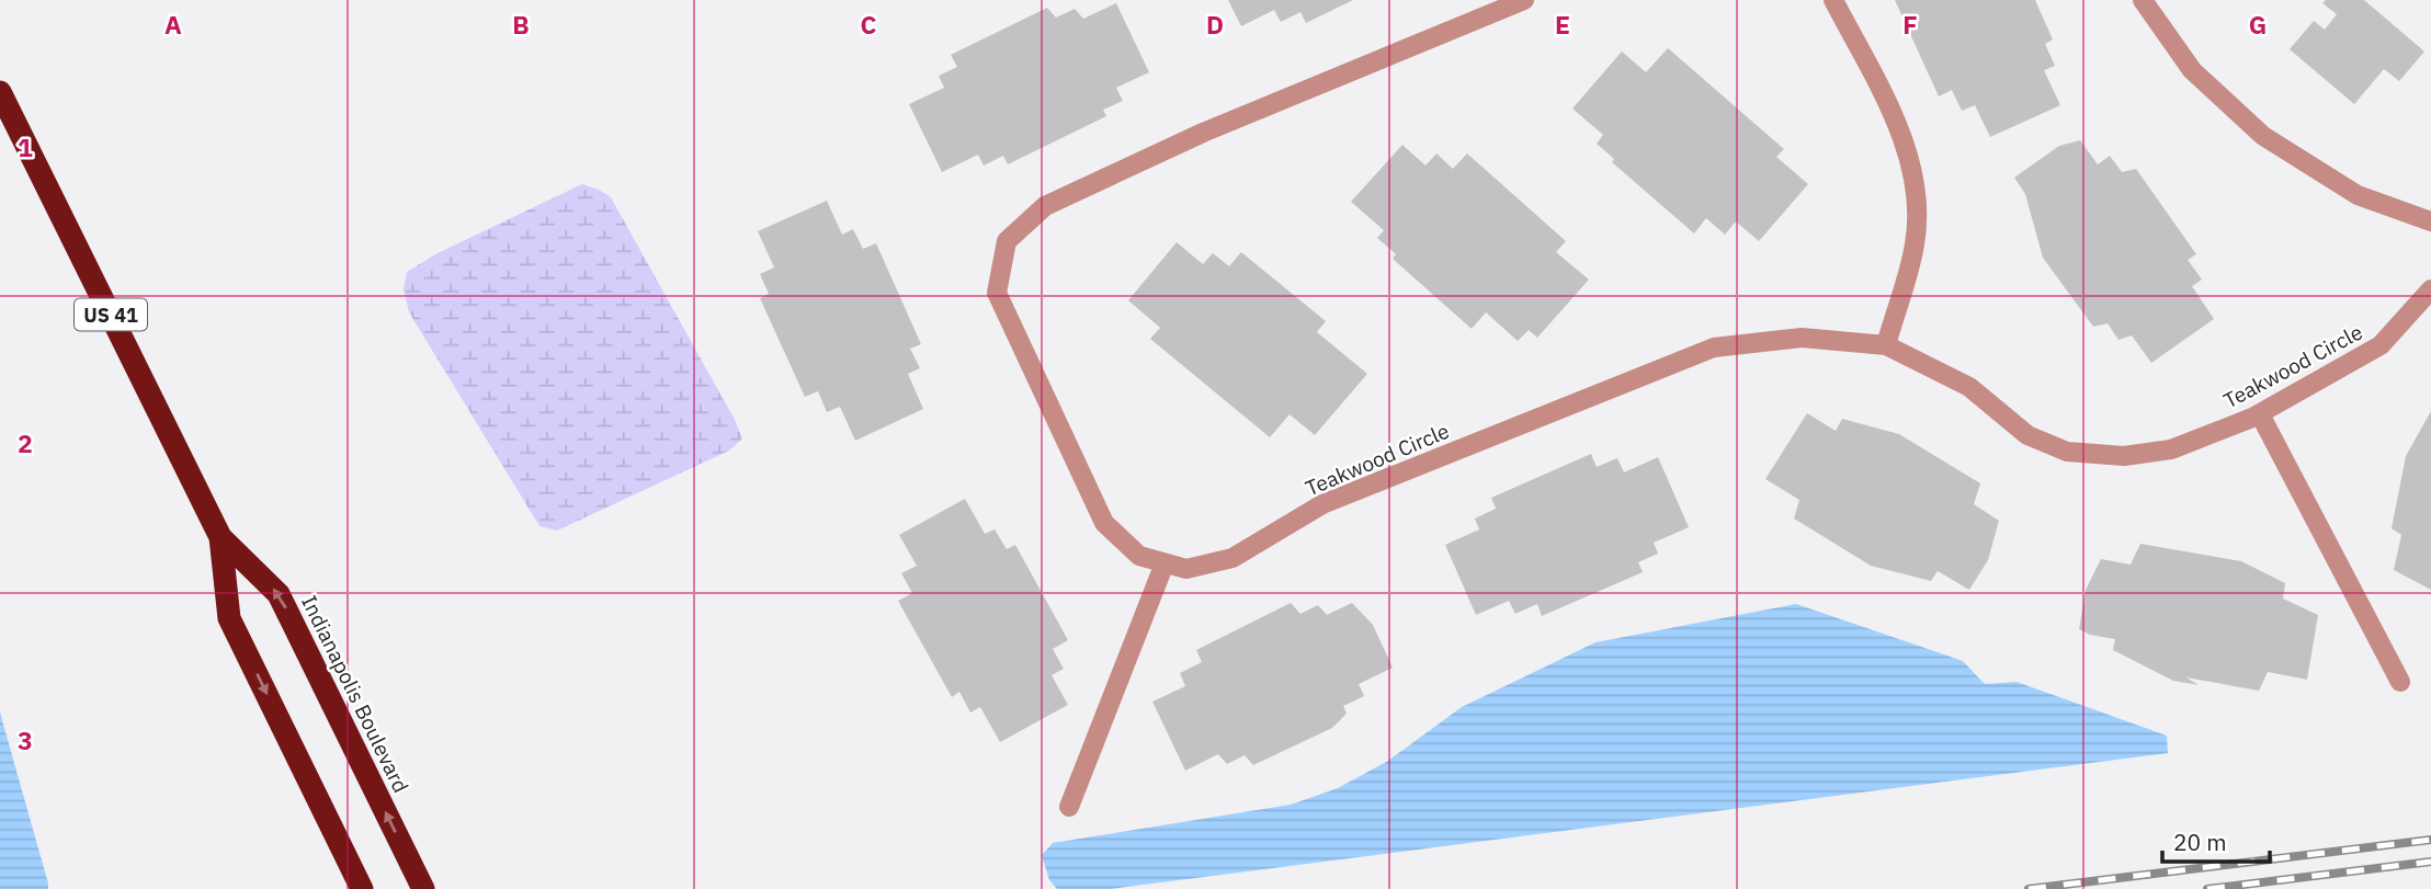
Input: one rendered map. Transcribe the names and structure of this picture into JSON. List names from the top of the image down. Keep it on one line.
{"streets":{"highway":["US 41","Indianapolis Boulevard"],"street":["Teakwood Circle"]},"scale_bar":"20 m","grid":{"columns":["A","B","C","D","E","F","G"],"rows":["1","2","3"]}}
